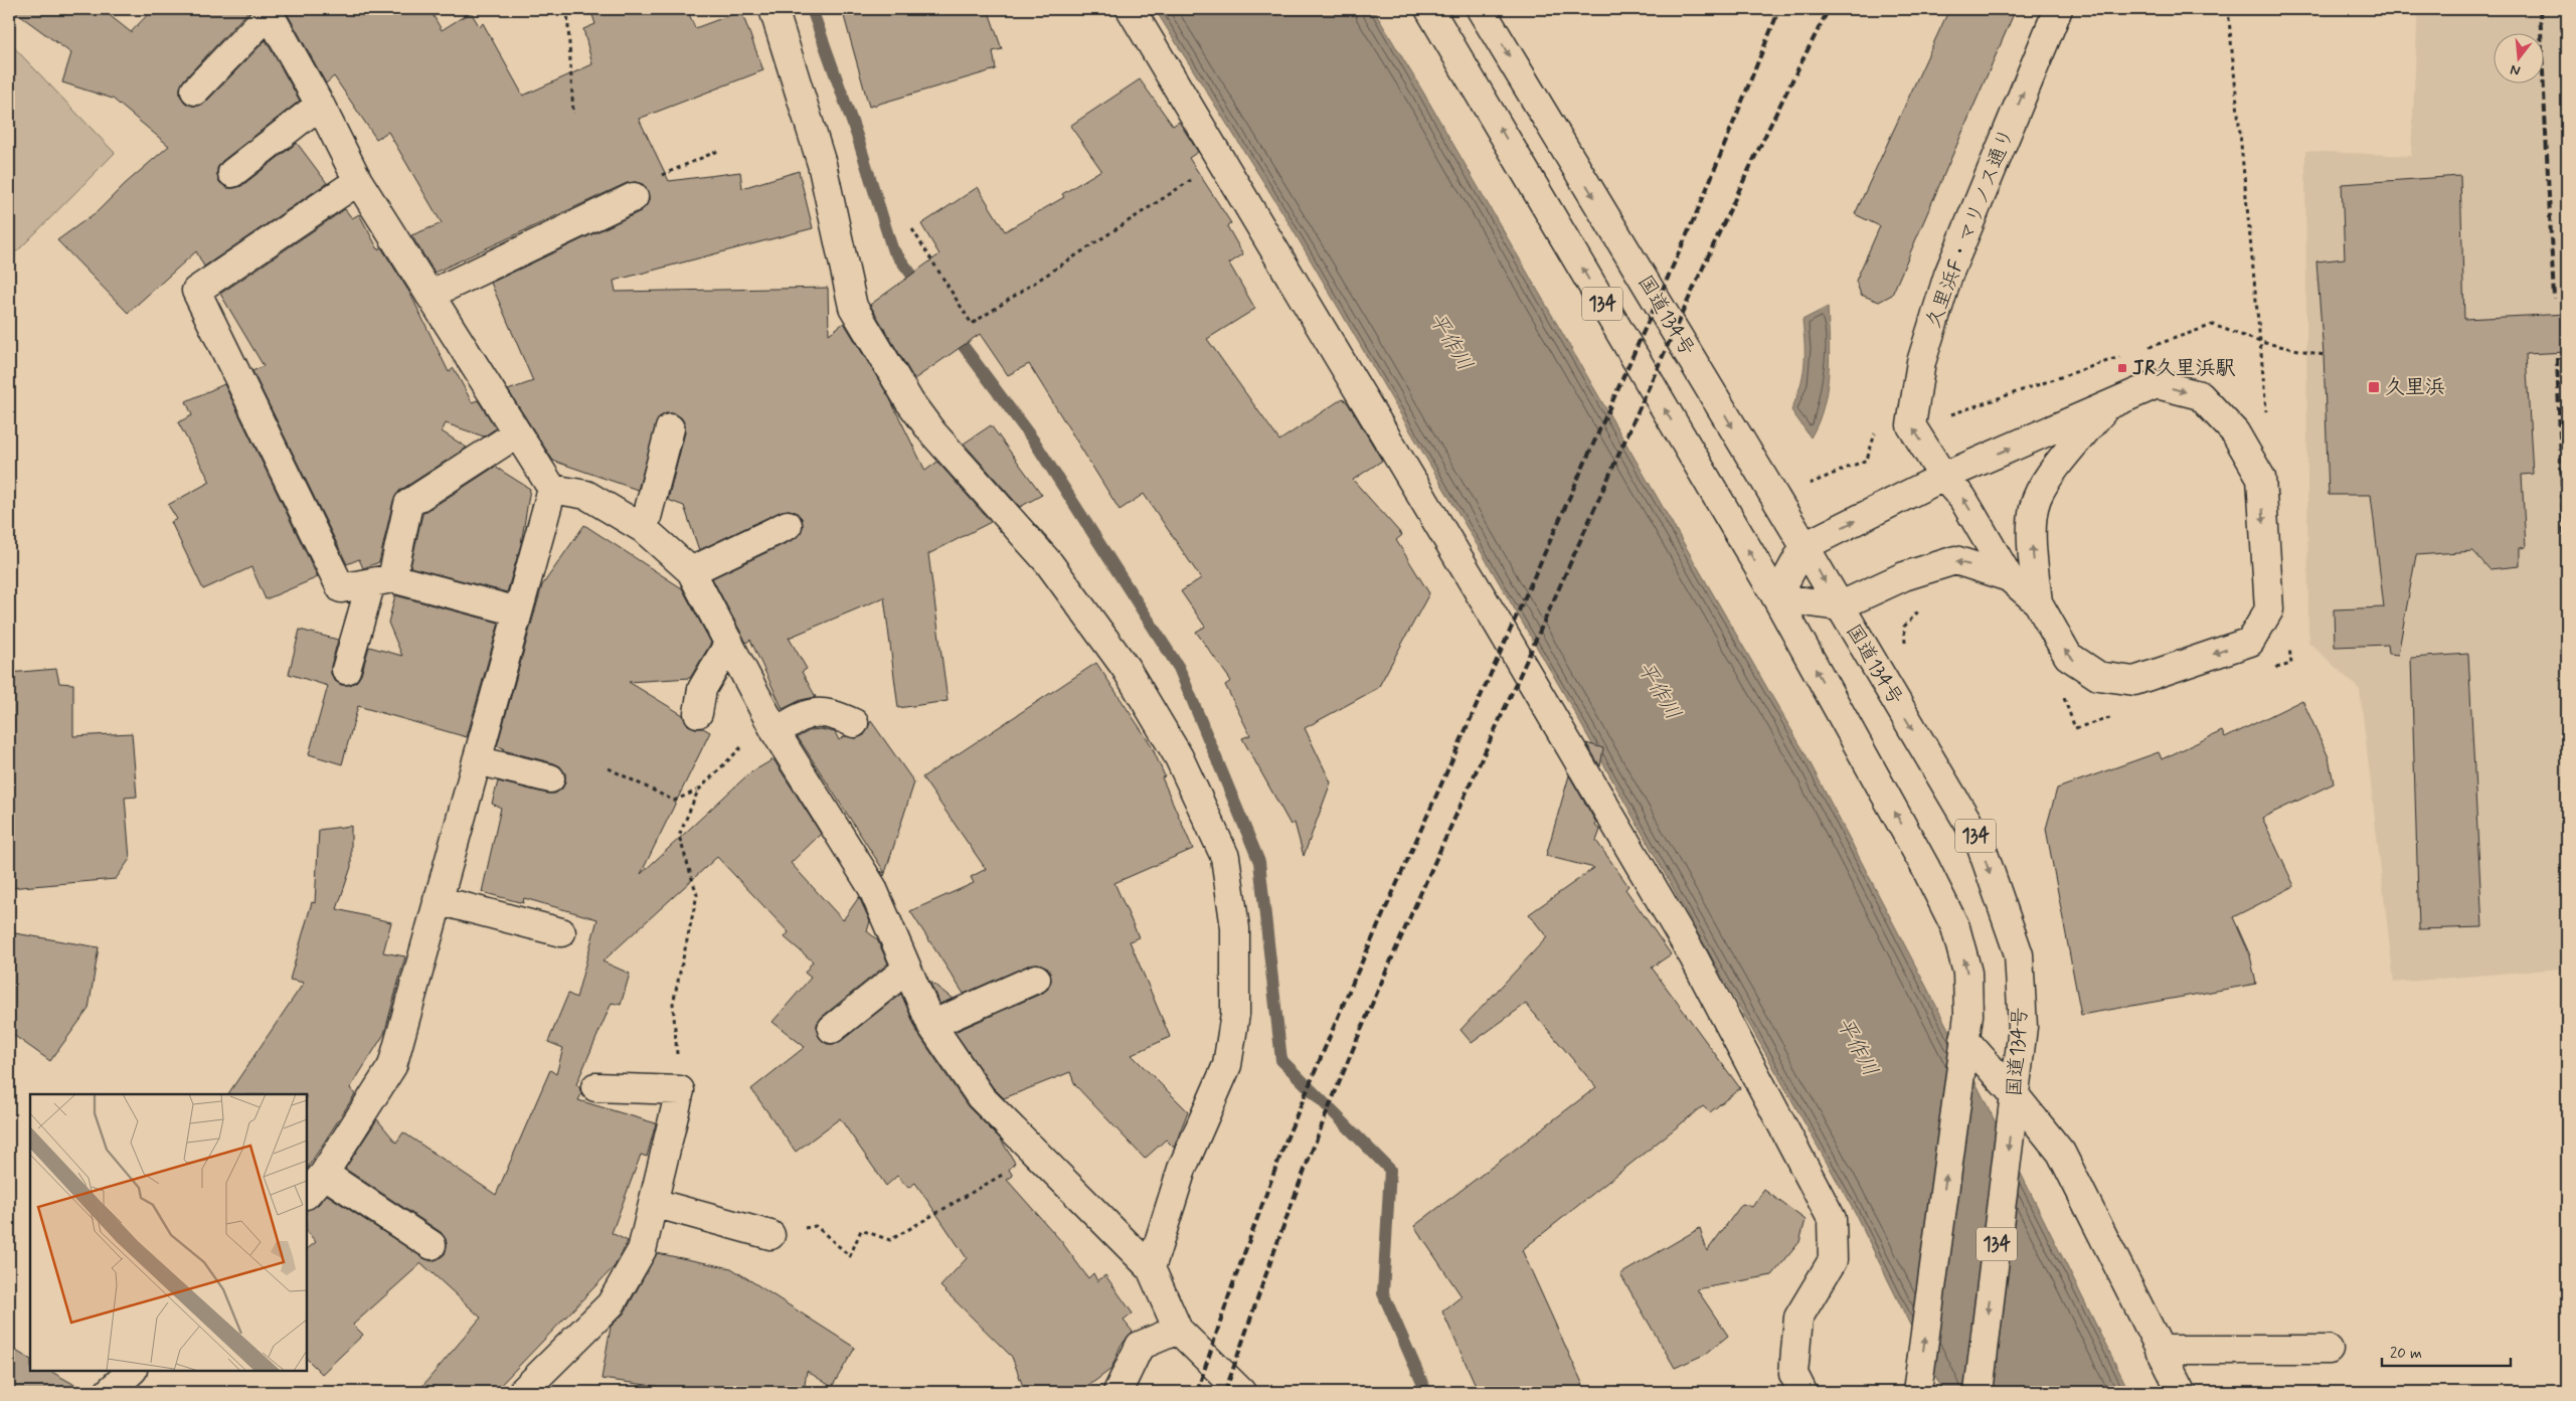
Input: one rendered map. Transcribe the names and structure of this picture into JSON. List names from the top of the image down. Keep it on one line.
{"streets":{"main road":["久里浜F・マリノス通り","134","国道134号"]},"water":["平作川"],"places":{"transit":["JR久里浜駅","久里浜"]},"scale_bar":"20 m","north":"bottom"}
